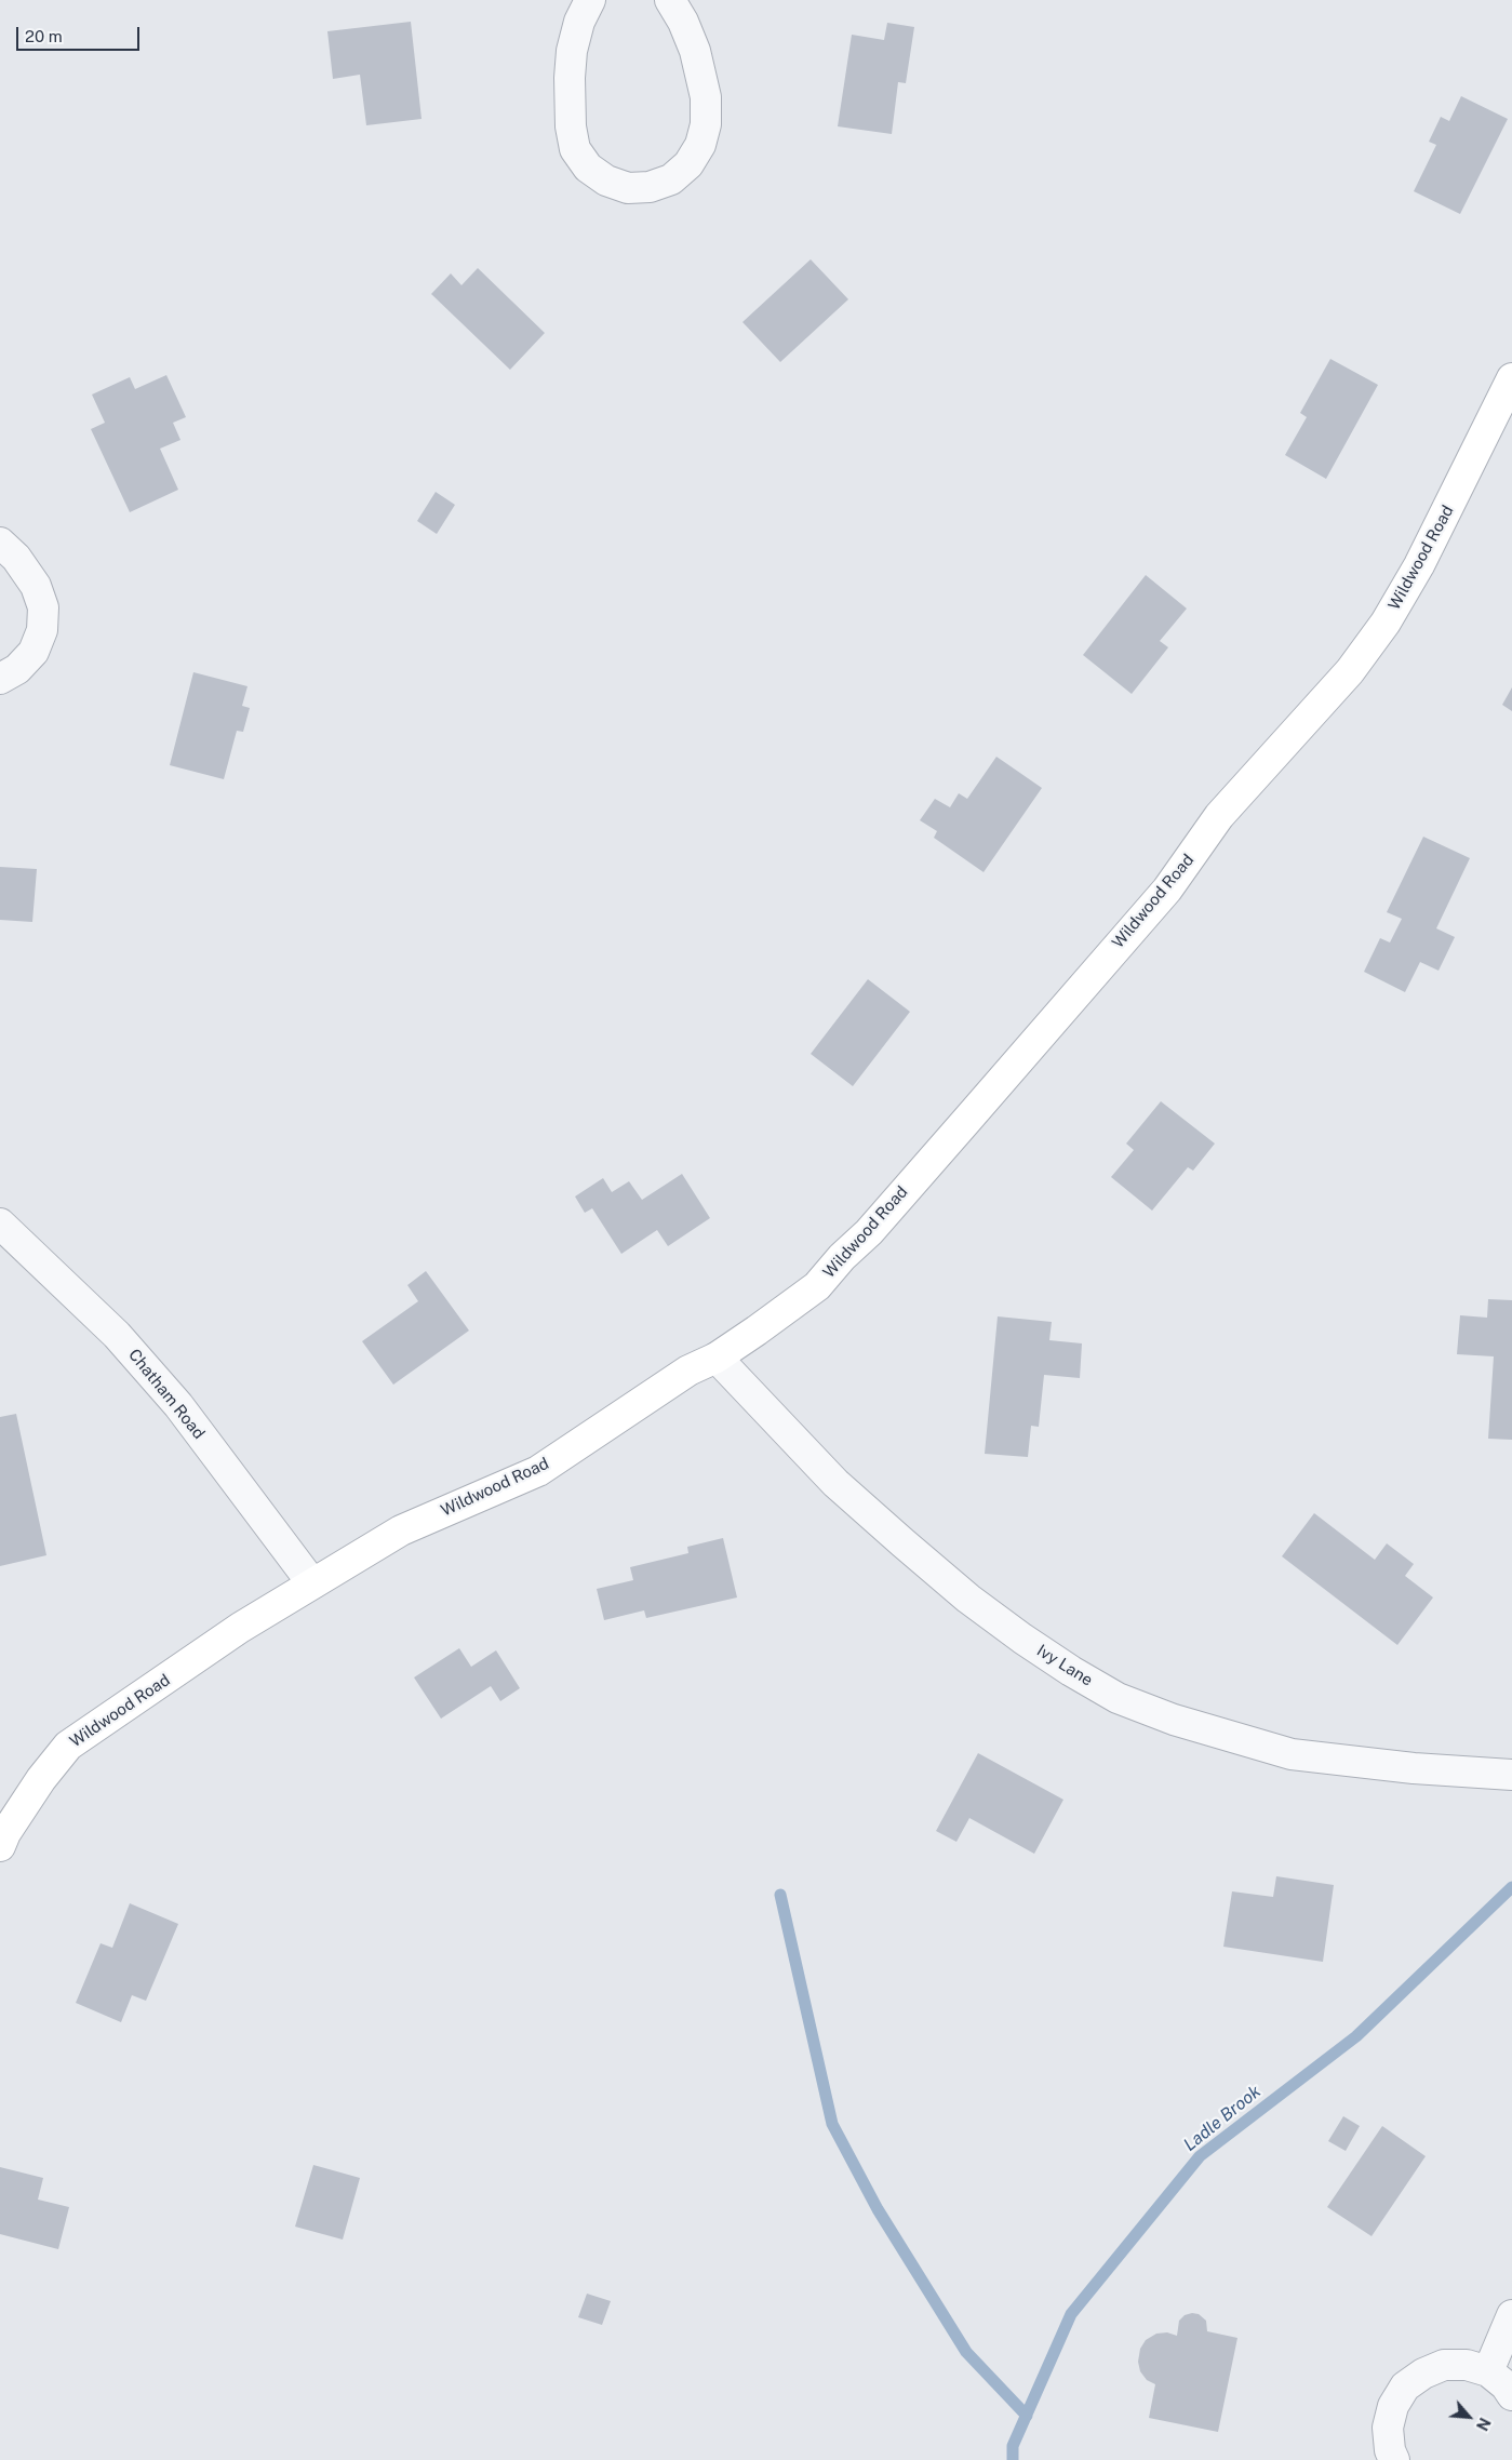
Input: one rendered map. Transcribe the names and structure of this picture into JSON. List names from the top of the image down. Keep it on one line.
{"streets":{"street":["Wildwood Road","Chatham Road","Ivy Lane"]},"crossings":[["Wildwood Road","Chatham Road"],["Wildwood Road","Ivy Lane"]],"water":["Ladle Brook"],"scale_bar":"20 m","north":"bottom right"}
